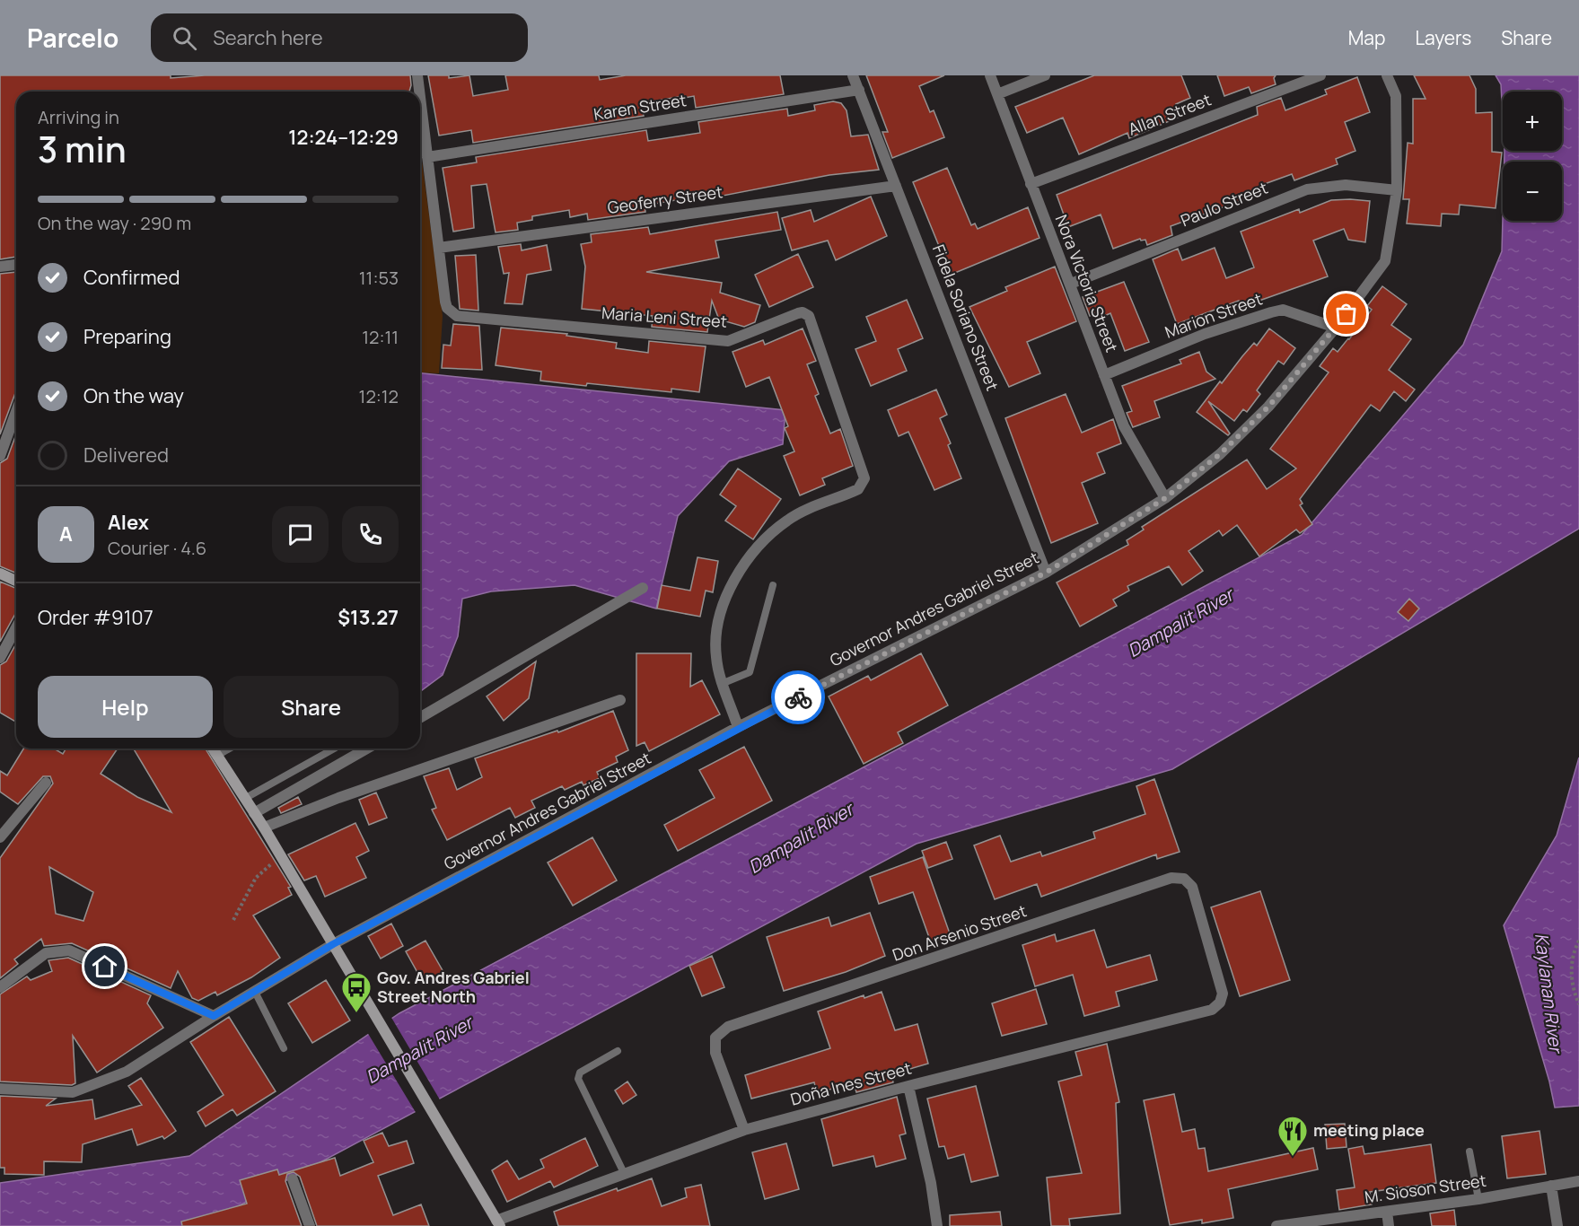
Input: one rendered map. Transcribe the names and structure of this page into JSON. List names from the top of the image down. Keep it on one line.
{"streets":{"street":["Karen Street","Allan Street","Geoferry Street","Paulo Street","Nora Victoria Street","Marion Street","Maria Leni Street","Fidela Soriano Street","Governor Andres Gabriel Street","Don Arsenio Street","Doña Ines Street","M. Sioson Street"]},"crossings":[["Karen Street","Maria Leni Street"],["Karen Street","Fidela Soriano Street"],["Allan Street","Nora Victoria Street"],["Geoferry Street","Maria Leni Street"],["Geoferry Street","Fidela Soriano Street"],["Paulo Street","Nora Victoria Street"],["Paulo Street","Governor Andres Gabriel Street"],["Nora Victoria Street","Marion Street"],["Nora Victoria Street","Governor Andres Gabriel Street"],["Marion Street","Governor Andres Gabriel Street"],["Maria Leni Street","Governor Andres Gabriel Street"],["Fidela Soriano Street","Governor Andres Gabriel Street"],["Don Arsenio Street","Doña Ines Street"]],"water":["Dampalit River","Kaylanan River"],"places":{"bus stop":["Gov. Andres Gabriel Street North"],"restaurant":["meeting place"]},"page":{"header":"Parcelo","search":"Search here","nav":["Map","Layers","Share"],"map_buttons":["+","−"],"heading":["3 min","Arriving in","12:24–12:29"],"panel":["Alex","Courier · 4.6","Order #9107","$13.27"],"bar":"On the way · 290 m","list":[["Confirmed","11:53"],["Preparing","12:11"],["On the way","12:12"],"Delivered"],"round":"A","buttons":["Help","Share"]}}
